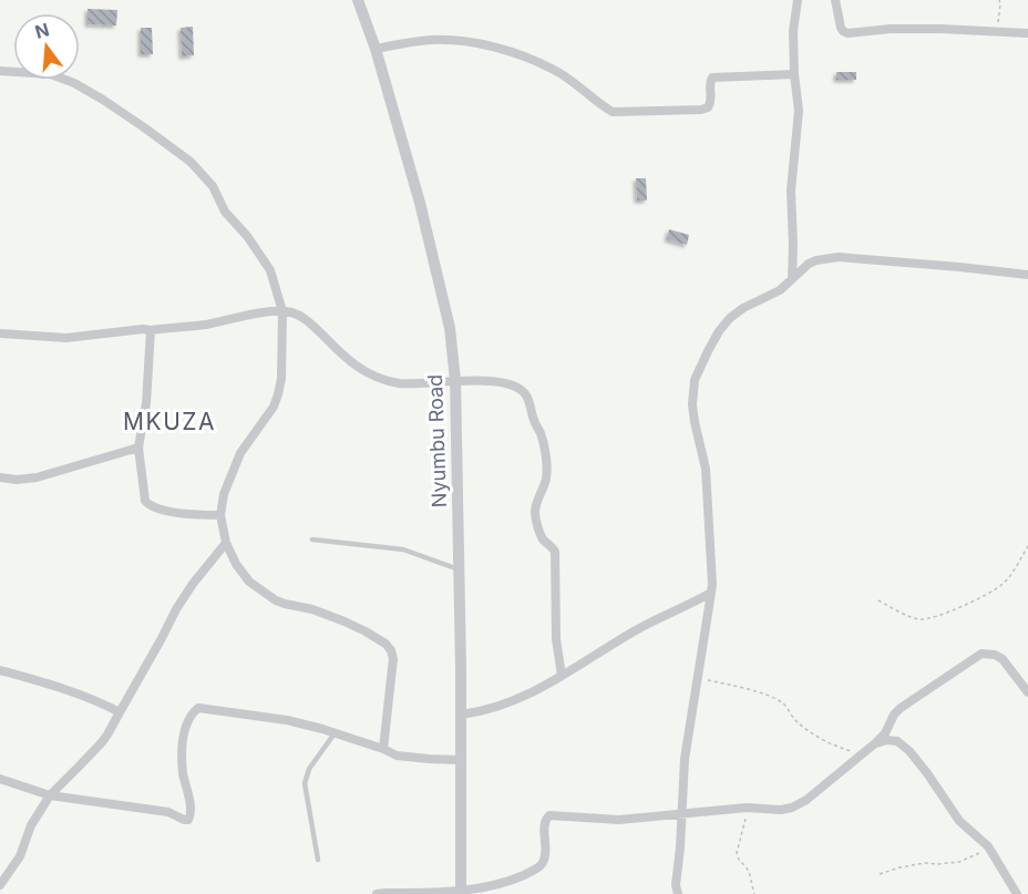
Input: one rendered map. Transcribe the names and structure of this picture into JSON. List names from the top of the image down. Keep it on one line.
{"streets":{"street":["Nyumbu Road"]},"districts":["MKUZA"],"north":"top"}
